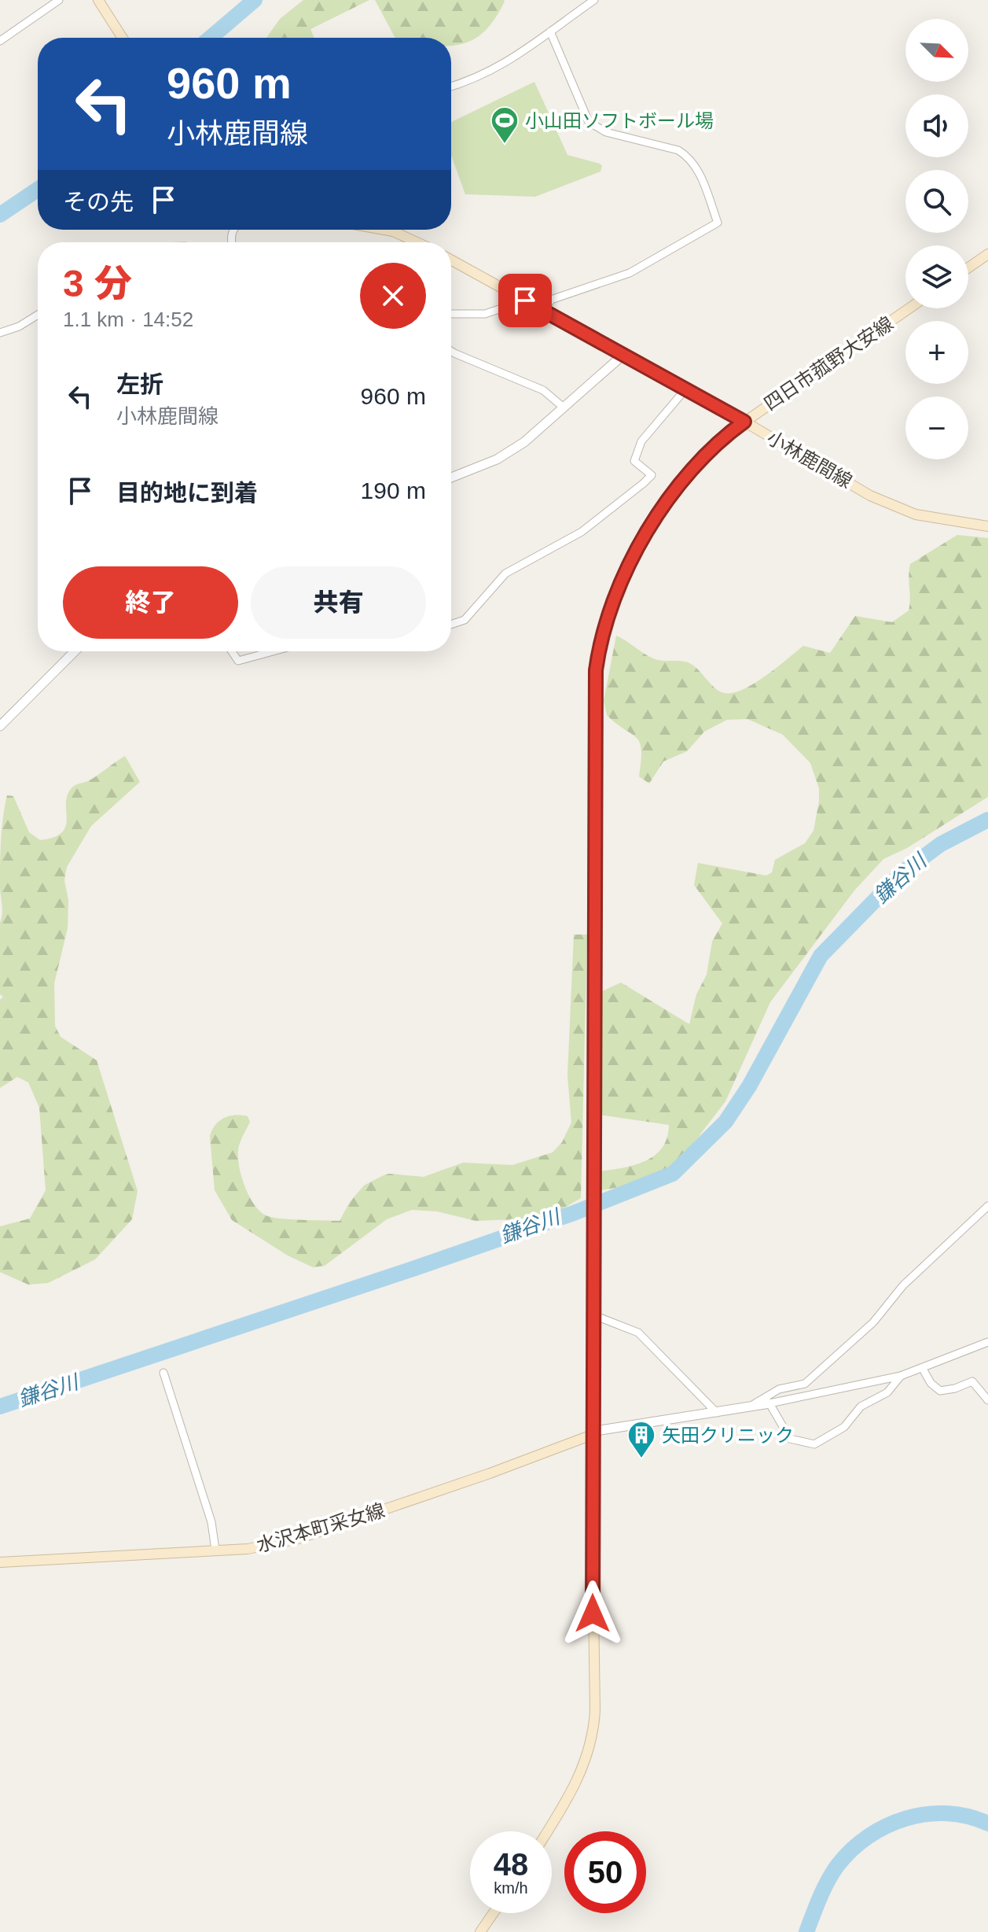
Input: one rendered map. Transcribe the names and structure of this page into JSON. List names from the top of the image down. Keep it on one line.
{"streets":{"main road":["四日市菰野大安線","小林鹿間線","水沢本町采女線"]},"crossings":[["四日市菰野大安線","小林鹿間線"],["四日市菰野大安線","水沢本町采女線"]],"water":["鎌谷川"],"places":{"sports":["小山田ソフトボール場"],"building":["矢田クリニック"]},"north":"bottom right","page":{"map_buttons":["+","−"],"turn":["960 m","小林鹿間線"],"then":"その先","heading":["3 分","1.1 km · 14:52"],"list":[{"name":"左折","note":"小林鹿間線","value":"960 m"},{"name":"目的地に到着","value":"190 m"}],"buttons":["終了","共有"],"speed":"48 km/h","limit":"50"}}
